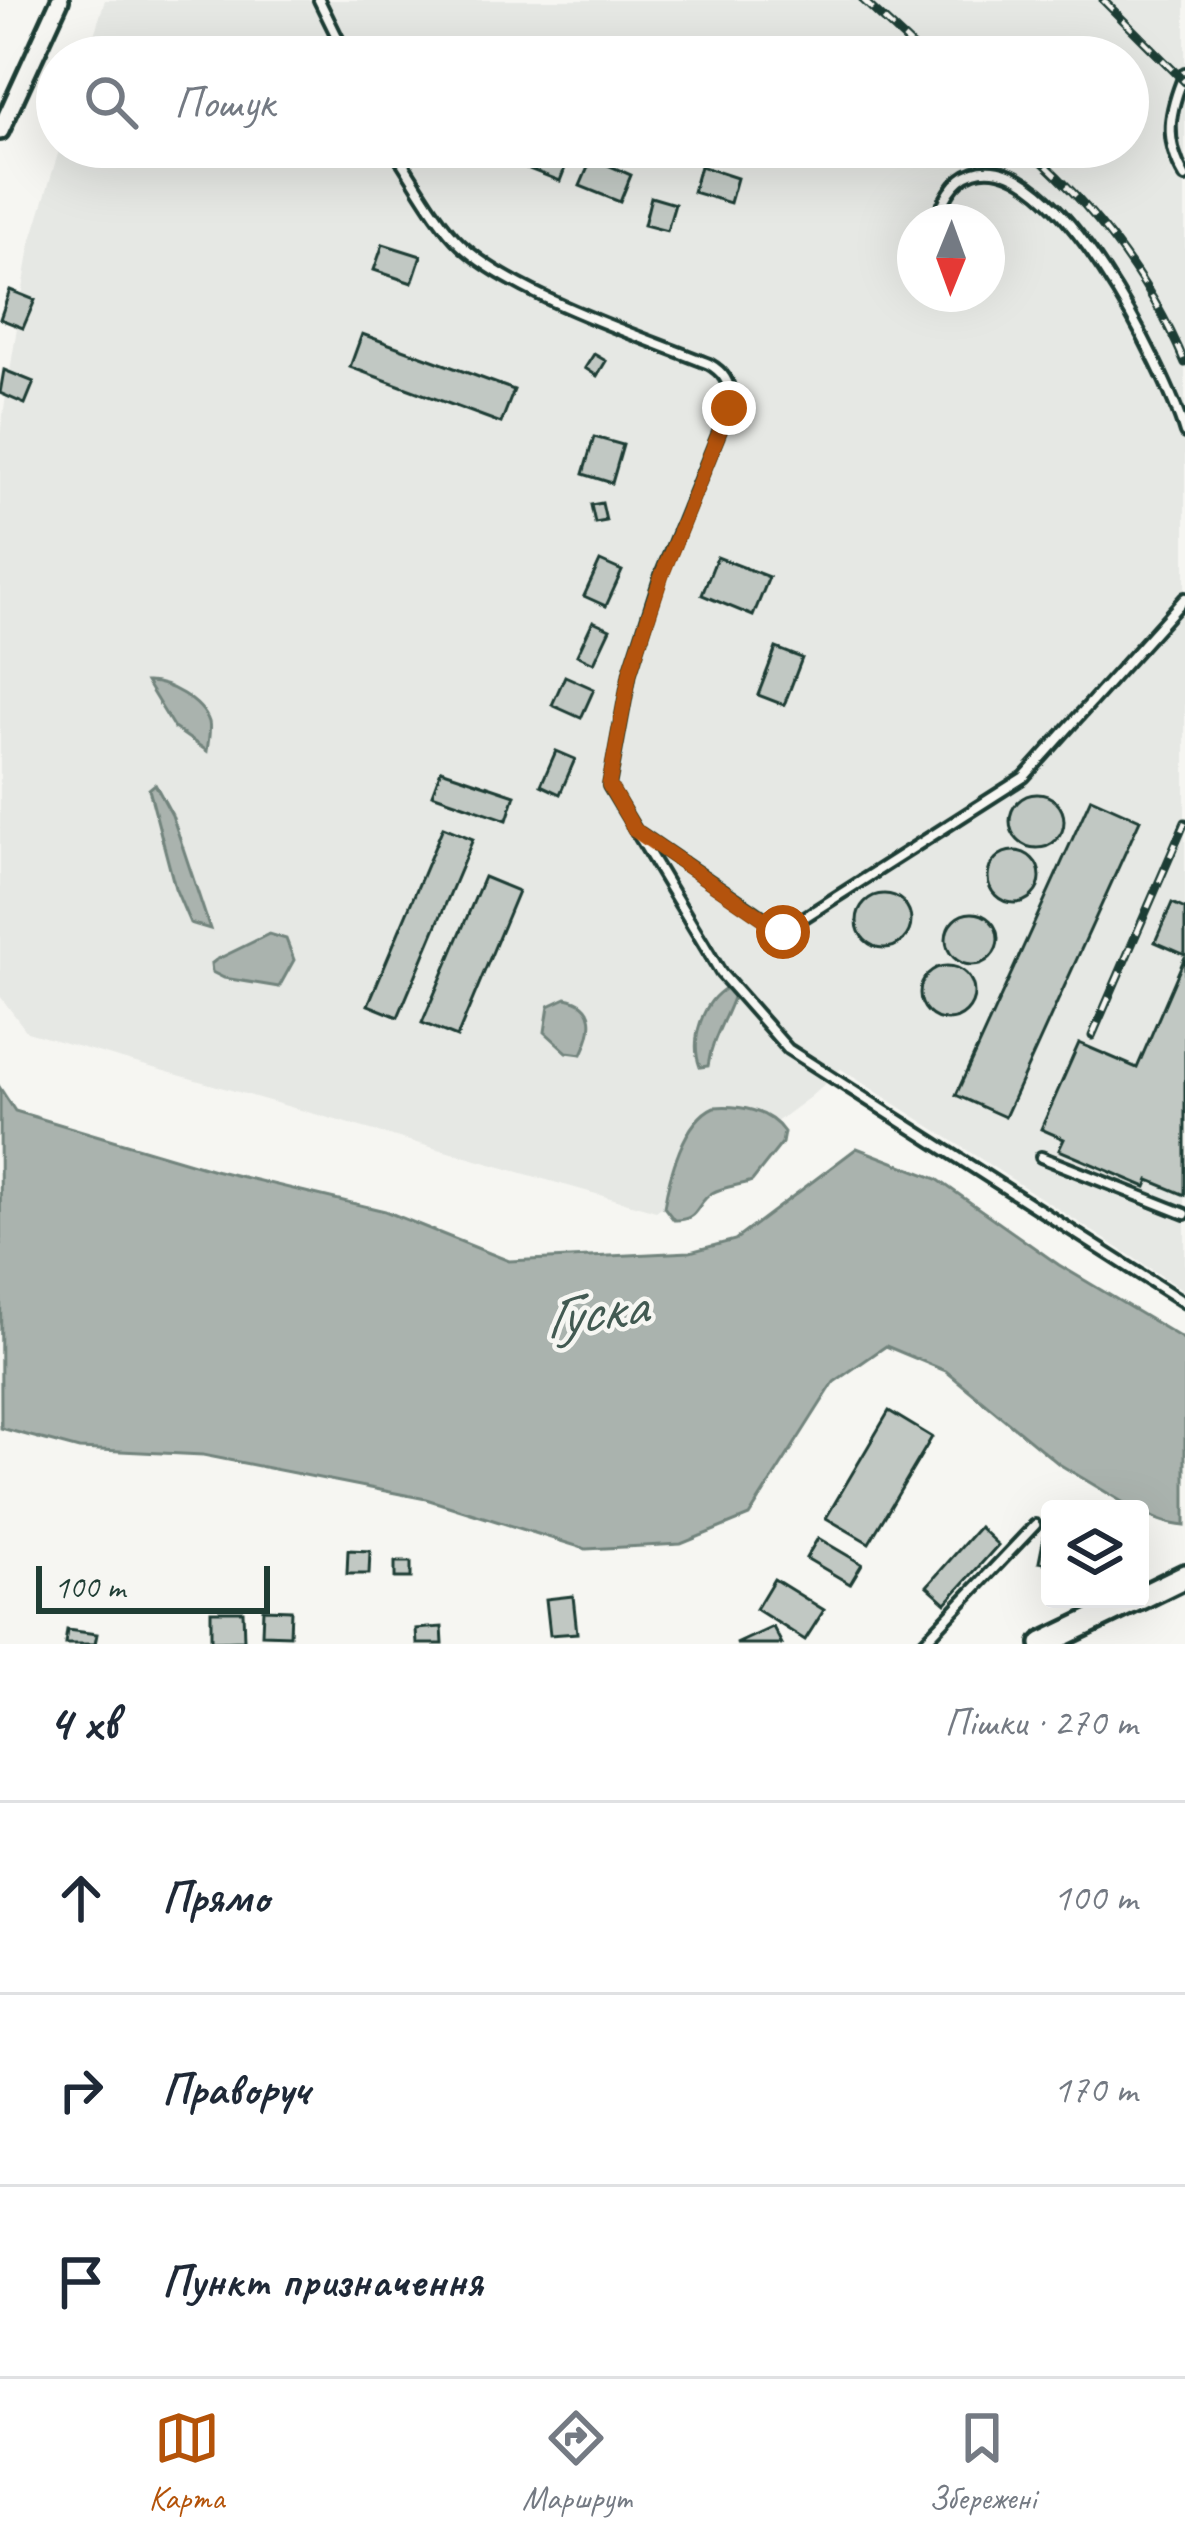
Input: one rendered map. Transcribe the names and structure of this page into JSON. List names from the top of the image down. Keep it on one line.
{"water":["Гуска"],"scale_bar":"100 m","north":"bottom","page":{"search":"Пошук","scale":"100 m","heading":["4 хв","Пішки · 270 m"],"list":[["Прямо","100 m"],["Праворуч","170 m"],"Пункт призначення"],"nav":["Карта","Маршрут","Збережені"]}}
